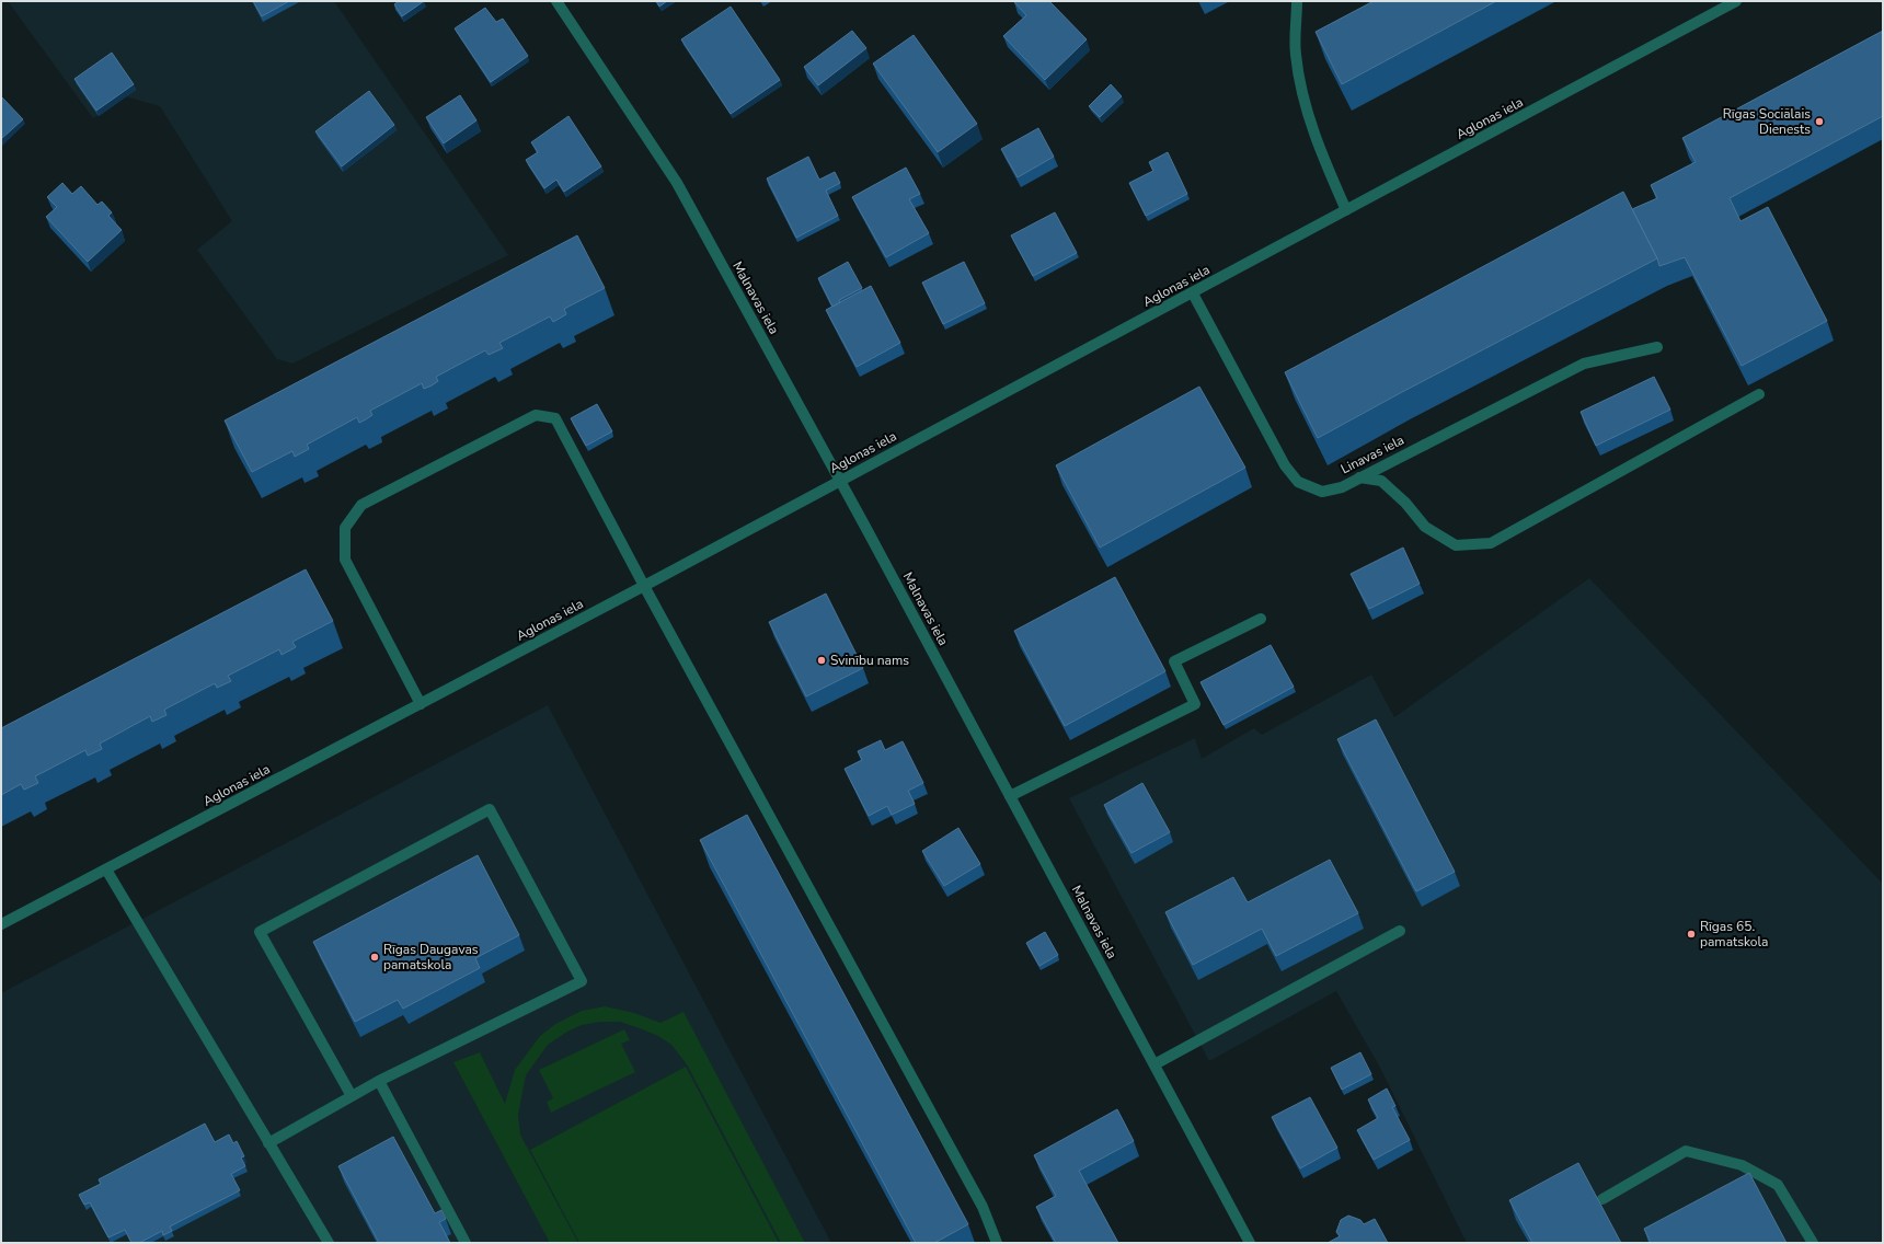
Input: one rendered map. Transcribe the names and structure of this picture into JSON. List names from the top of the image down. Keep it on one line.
{"streets":{"street":["Aglonas iela","Malnavas iela","Linavas iela"]},"crossings":[["Aglonas iela","Malnavas iela"],["Aglonas iela","Linavas iela"]],"places":["Rīgas Sociālais Dienests","Svinību nams","Rīgas 65. pamatskola","Rīgas Daugavas pamatskola"]}
